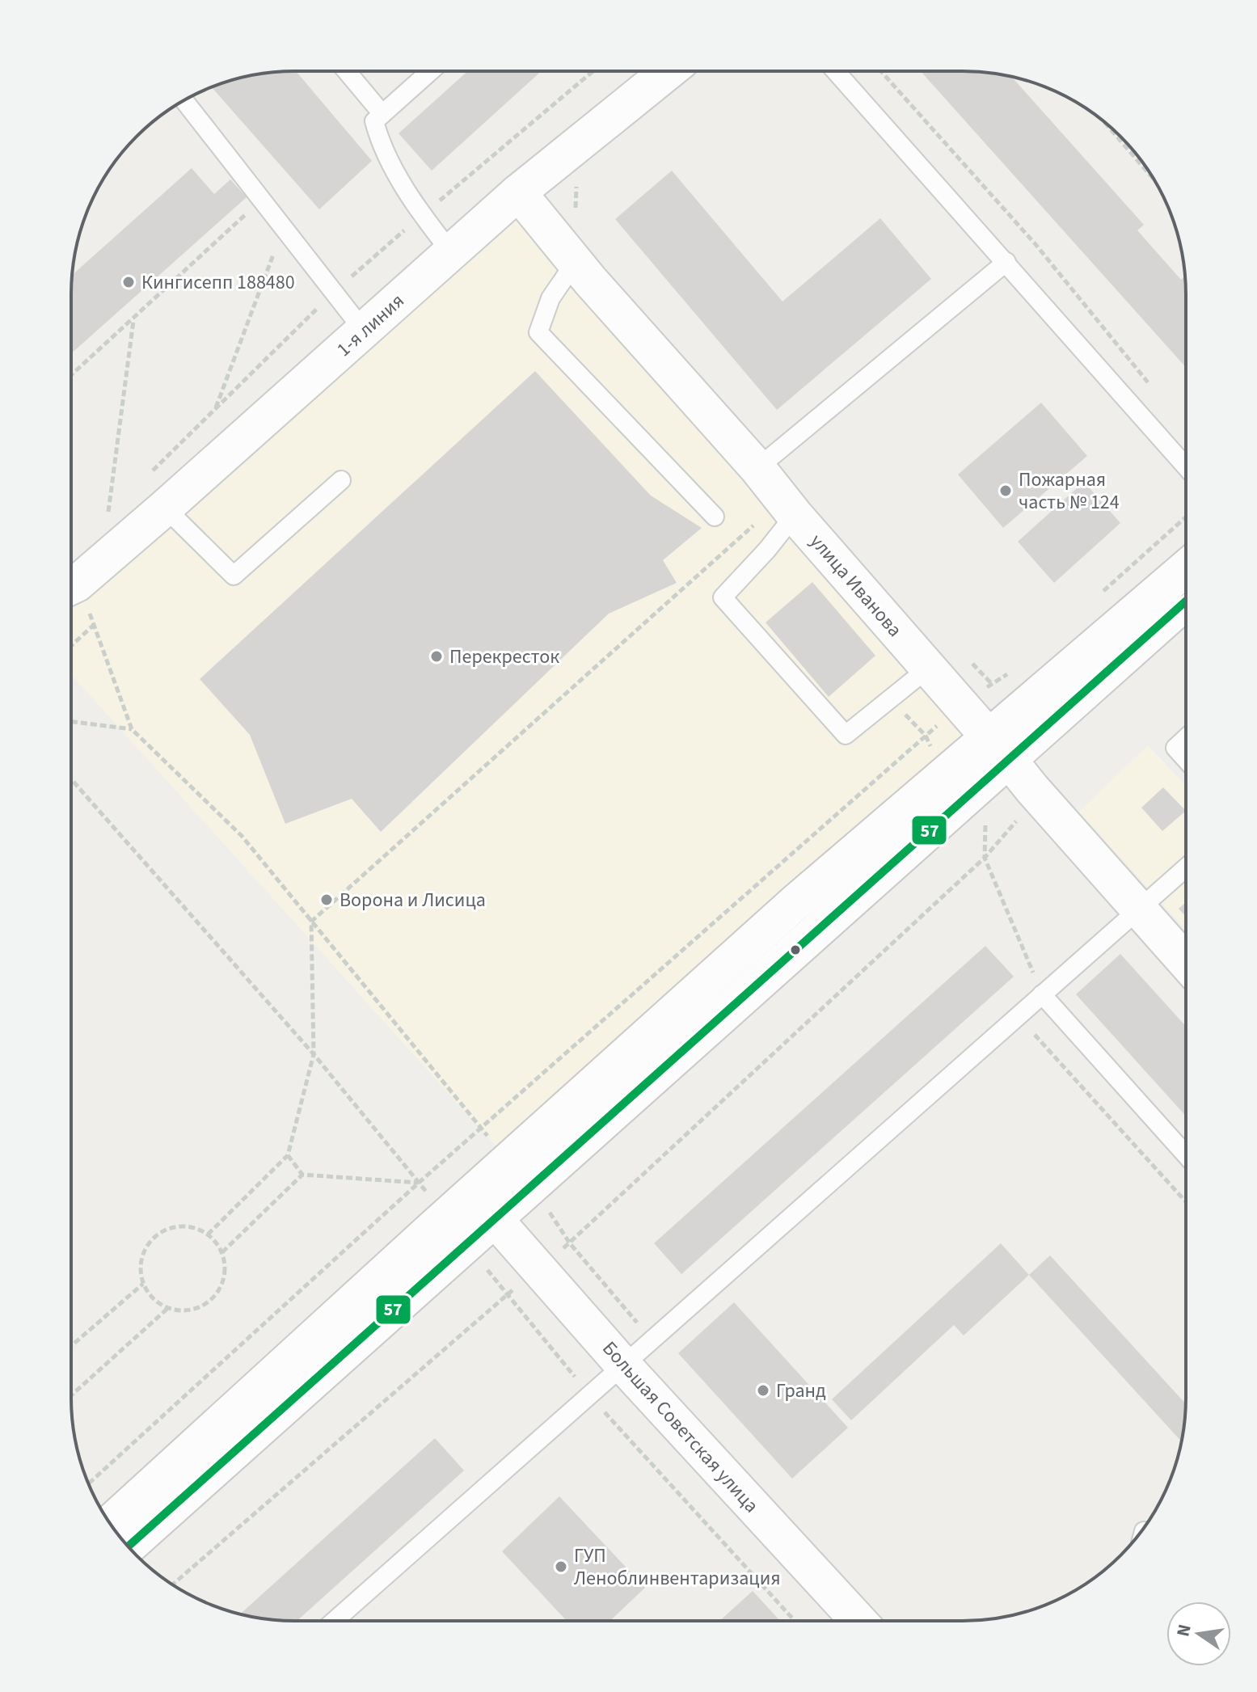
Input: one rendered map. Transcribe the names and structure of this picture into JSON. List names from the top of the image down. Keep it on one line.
{"streets":{"street":["1-я линия","улица Иванова","Большая Советская улица"]},"crossings":[["1-я линия","улица Иванова"]],"places":["Кингисепп 188480","Пожарная часть № 124","Перекресток","Ворона и Лисица","Гранд","ГУП Леноблинвентаризация"],"lines":["transit line 57"],"north":"left"}
